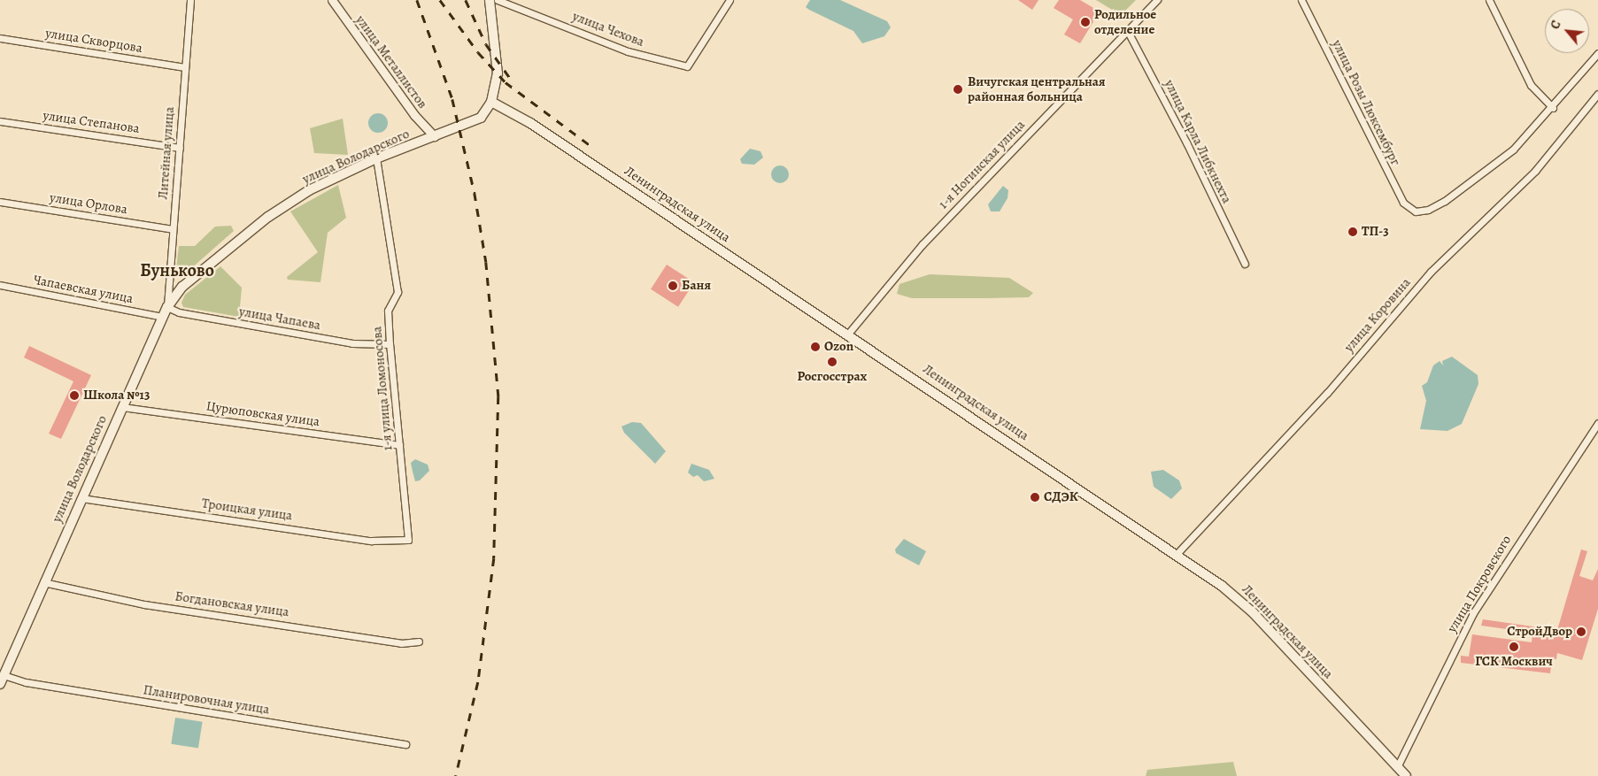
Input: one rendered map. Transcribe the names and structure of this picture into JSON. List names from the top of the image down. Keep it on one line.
{"streets":{"main road":["улица Володарского","Ленинградская улица"],"street":["улица Чехова","улица Скворцова","улица Металлистов","улица Розы Люксембург","улица Степанова","улица Карла Либкнехта","Литейная улица","1-я Ногинская улица","улица Орлова","Чапаевская улица","улица Коровина","улица Чапаева","1-я улица Ломоносова","Цурюповская улица","Троицкая улица","улица Покровского","Богдановская улица","Планировочная улица"]},"crossings":[["улица Скворцова","Литейная улица"],["улица Металлистов","улица Володарского"],["улица Степанова","Литейная улица"],["улица Карла Либкнехта","1-я Ногинская улица"],["Литейная улица","улица Володарского"],["Литейная улица","улица Орлова"],["Литейная улица","улица Чапаева"],["улица Володарского","Ленинградская улица"],["улица Володарского","Чапаевская улица"],["улица Володарского","улица Чапаева"],["улица Володарского","1-я улица Ломоносова"],["улица Володарского","Цурюповская улица"],["улица Володарского","Троицкая улица"],["улица Володарского","Богдановская улица"],["улица Володарского","Планировочная улица"],["1-я Ногинская улица","Ленинградская улица"],["Ленинградская улица","улица Коровина"],["Ленинградская улица","улица Покровского"],["улица Чапаева","1-я улица Ломоносова"],["1-я улица Ломоносова","Цурюповская улица"],["1-я улица Ломоносова","Троицкая улица"]],"districts":["Буньково"],"places":["Родильное отделение","Вичугская центральная районная больница","ТП-3","Баня","Ozon","Росгосстрах","Школа №13","СДЭК","СтройДвор","ГСК Москвич"],"north":"top left"}
